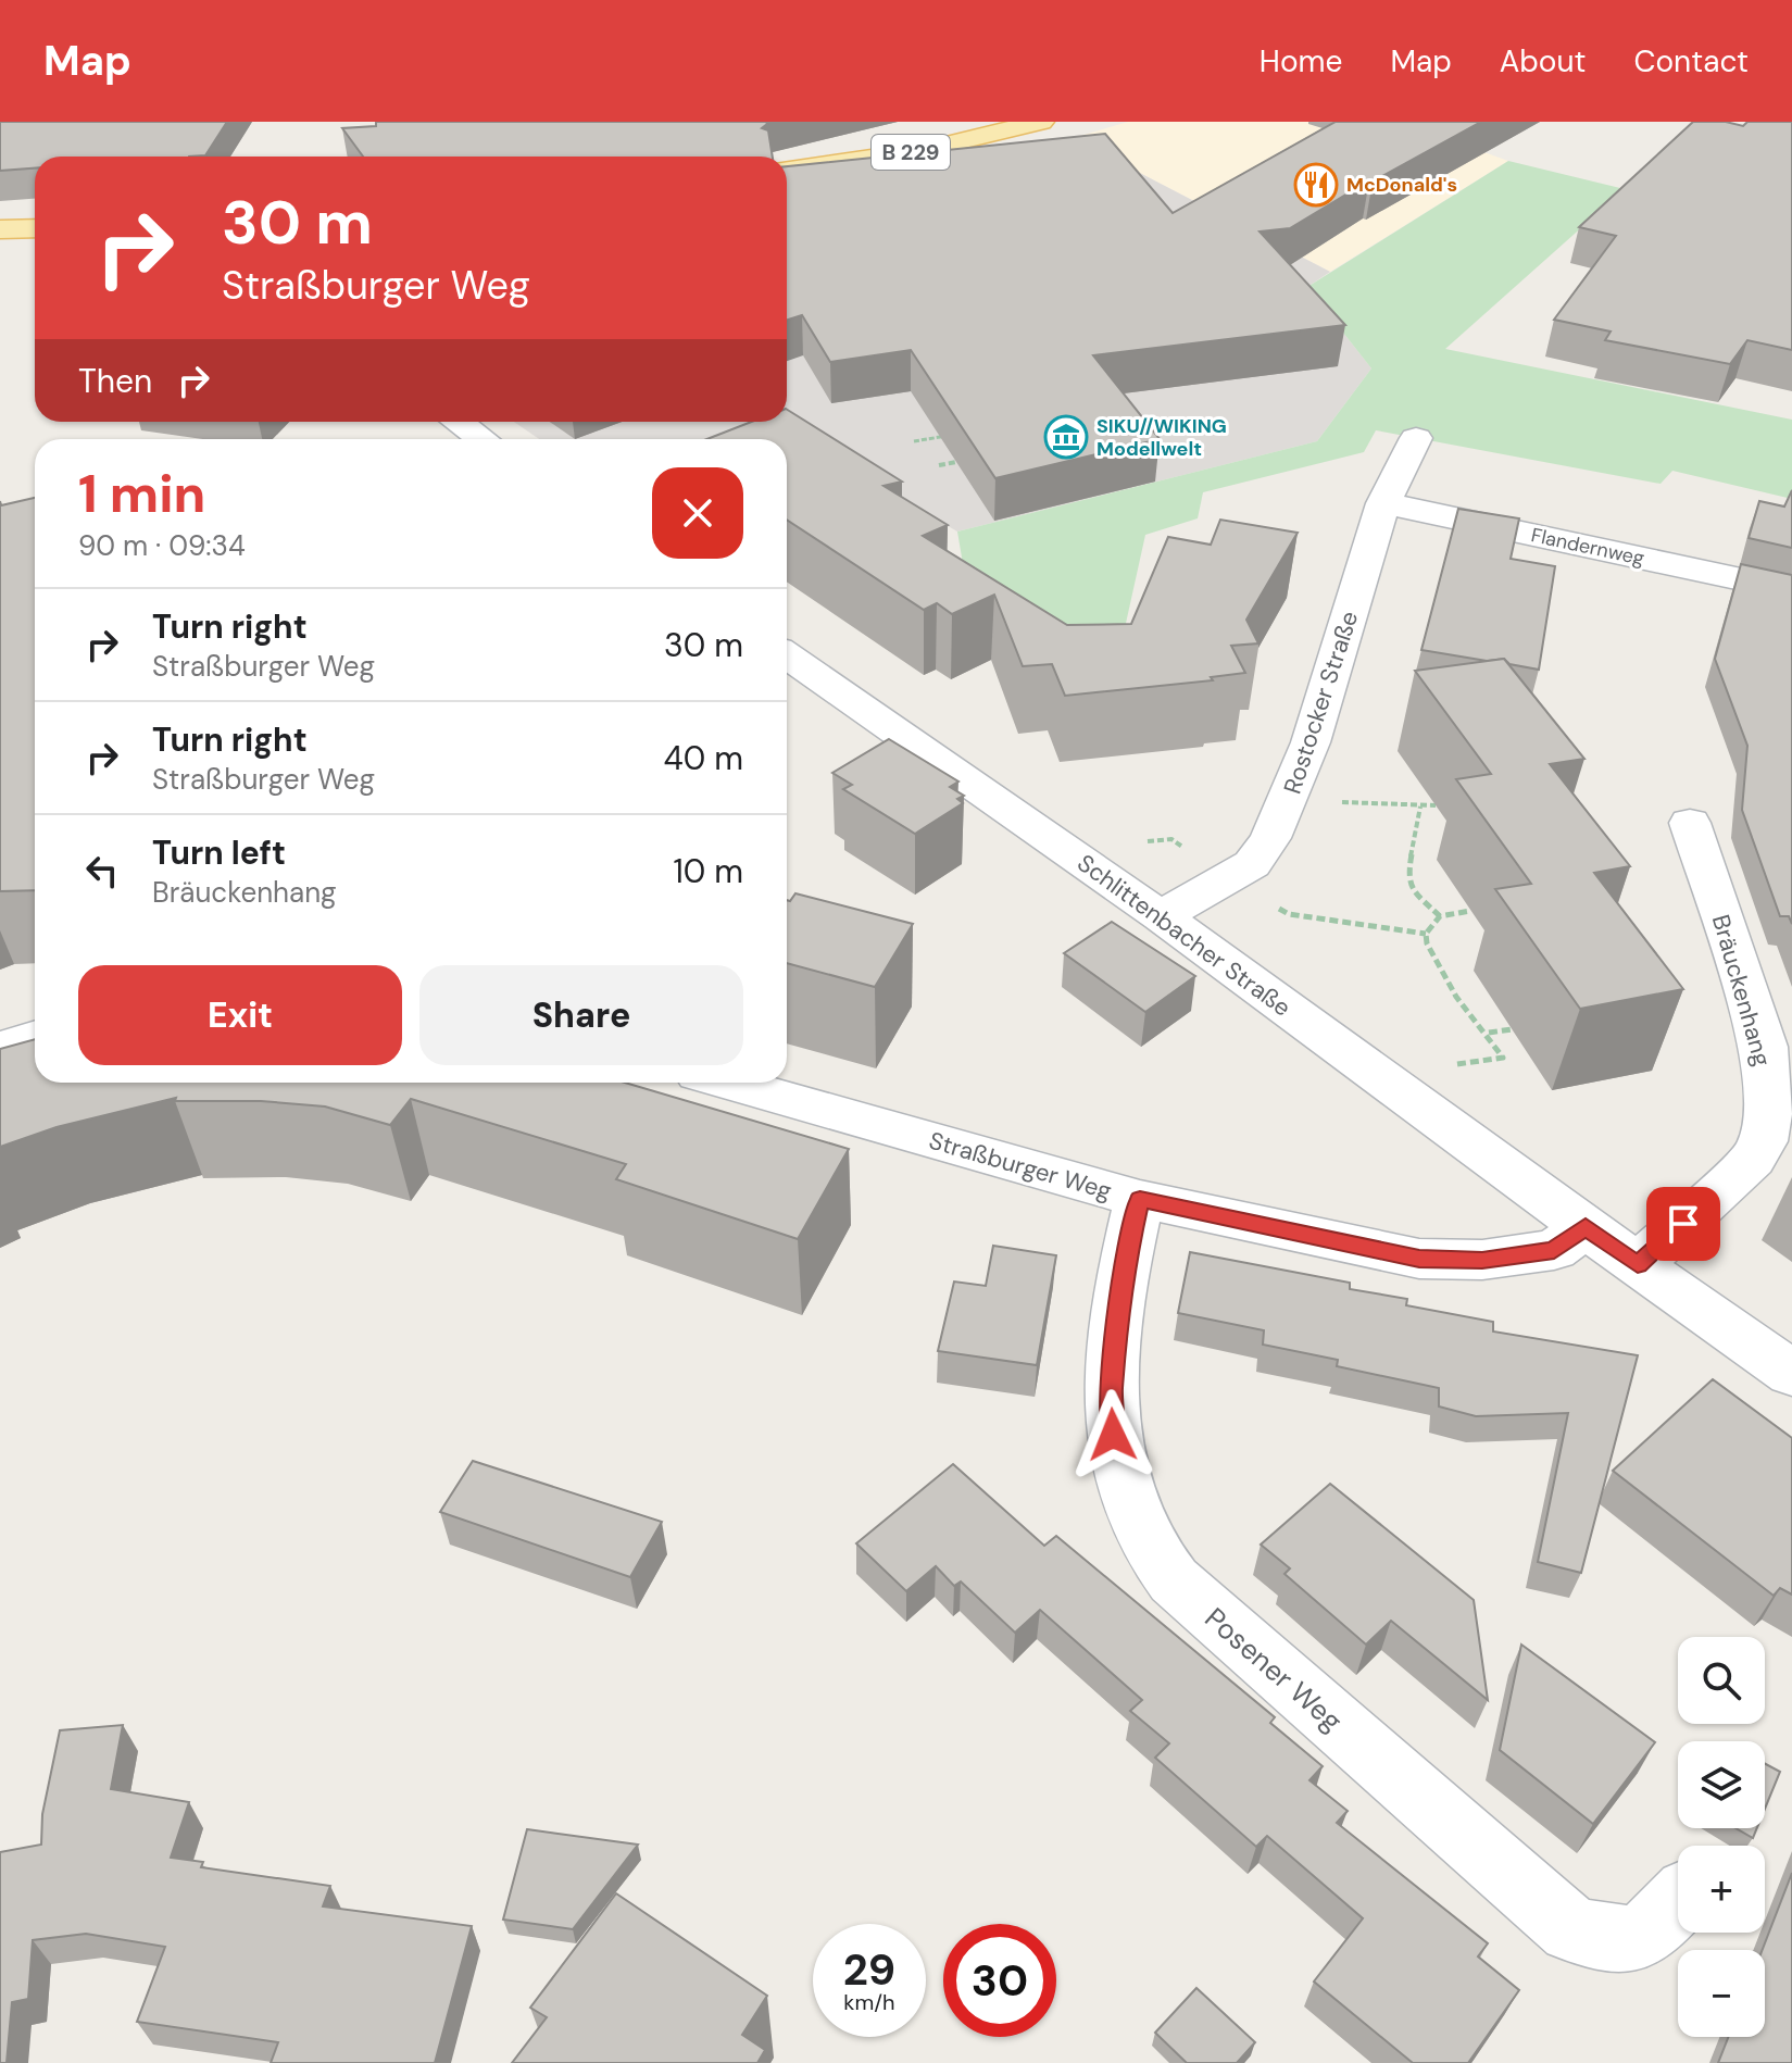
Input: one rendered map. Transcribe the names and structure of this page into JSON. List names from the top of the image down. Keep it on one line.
{"streets":{"main road":["B 229"],"street":["Flandernweg","Rostocker Straße","Schlittenbacher Straße","Bräuckenhang","Straßburger Weg","Posener Weg"]},"crossings":[["Flandernweg","Rostocker Straße"],["Rostocker Straße","Schlittenbacher Straße"],["Schlittenbacher Straße","Straßburger Weg"],["Straßburger Weg","Posener Weg"]],"places":{"restaurant":["McDonald's"],"museum":["SIKU//WIKING Modellwelt"]},"page":{"header":"Map","nav":["Home","Map","About","Contact"],"turn":["30 m","Straßburger Weg"],"then":"Then","heading":["1 min","90 m · 09:34"],"list":[{"name":"Turn right","note":"Straßburger Weg","value":"30 m"},{"name":"Turn right","note":"Straßburger Weg","value":"40 m"},{"name":"Turn left","note":"Bräuckenhang","value":"10 m"}],"buttons":["Exit","Share"],"map_buttons":["+","−"],"speed":"29 km/h","limit":"30"}}
